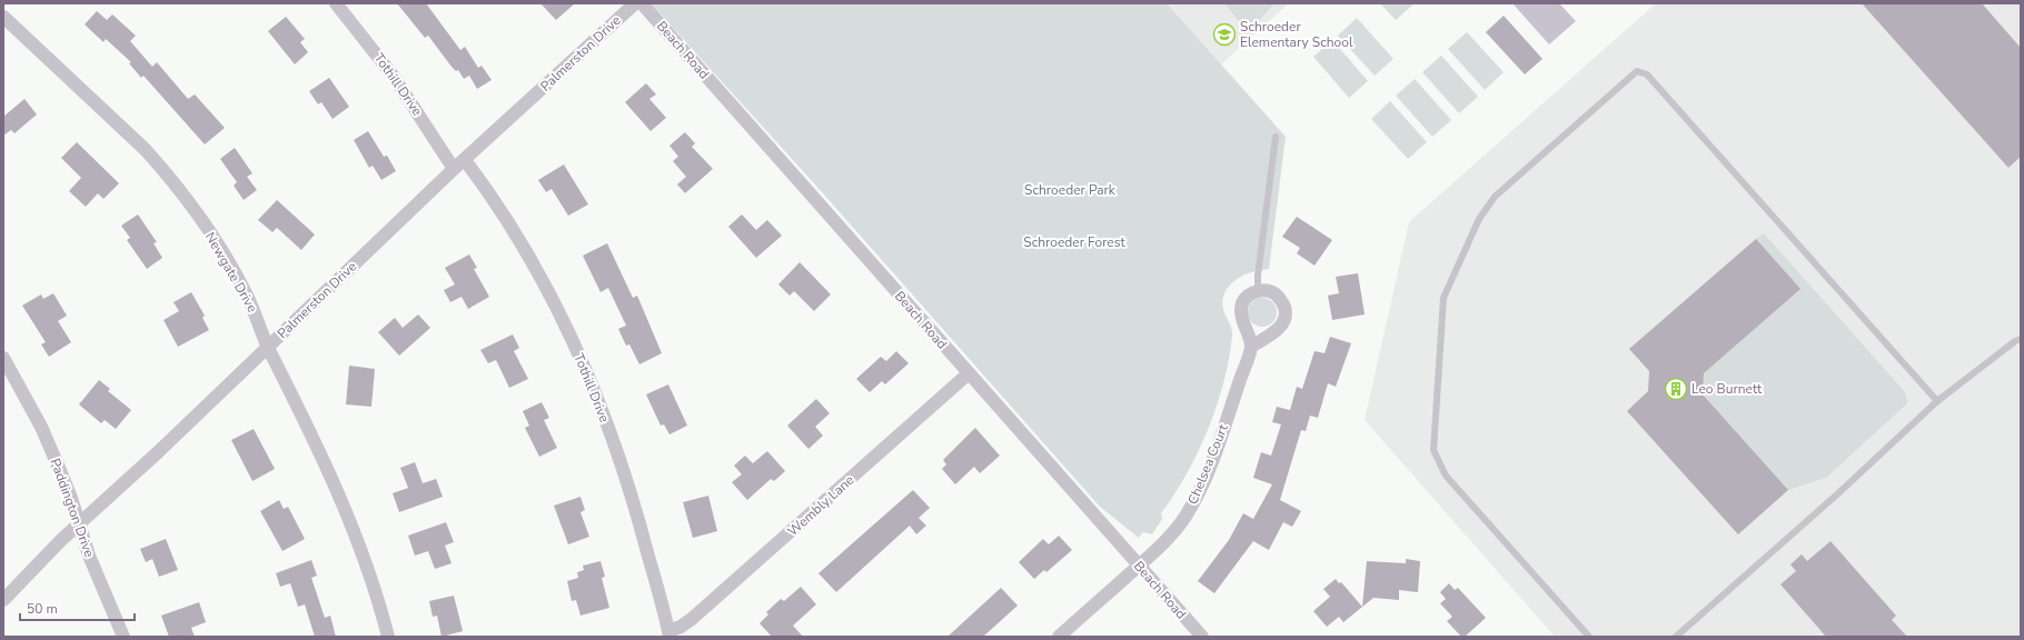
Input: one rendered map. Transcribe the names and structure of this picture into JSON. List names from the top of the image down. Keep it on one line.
{"streets":{"street":["Beach Road","Palmerston Drive","Tothill Drive","Newgate Drive","Chelsea Court","Wembly Lane","Paddington Drive"]},"crossings":[["Beach Road","Chelsea Court"],["Beach Road","Wembly Lane"],["Palmerston Drive","Tothill Drive"],["Palmerston Drive","Newgate Drive"],["Palmerston Drive","Paddington Drive"],["Tothill Drive","Wembly Lane"]],"parks":["Schroeder Park","Schroeder Forest"],"places":{"school or university":["Schroeder Elementary School"],"building":["Leo Burnett"]},"scale_bar":"50 m"}
